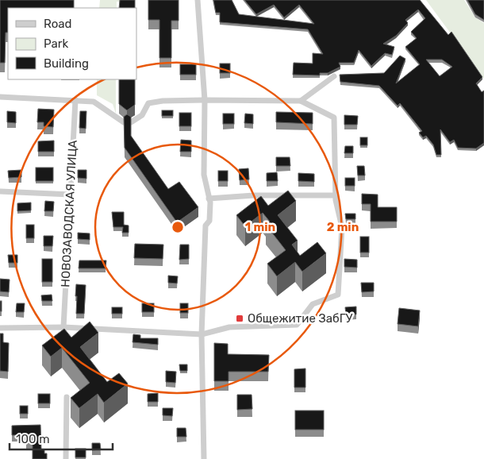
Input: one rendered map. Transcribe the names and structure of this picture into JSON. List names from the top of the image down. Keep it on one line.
{"streets":{"street":["НОВОЗАВОДСКАЯ УЛИЦА"]},"places":{"transit":["Общежитие ЗабГУ"]},"legend":["Road","Park","Building"],"scale_bar":"100 m","rings":["1 min","2 min"]}
